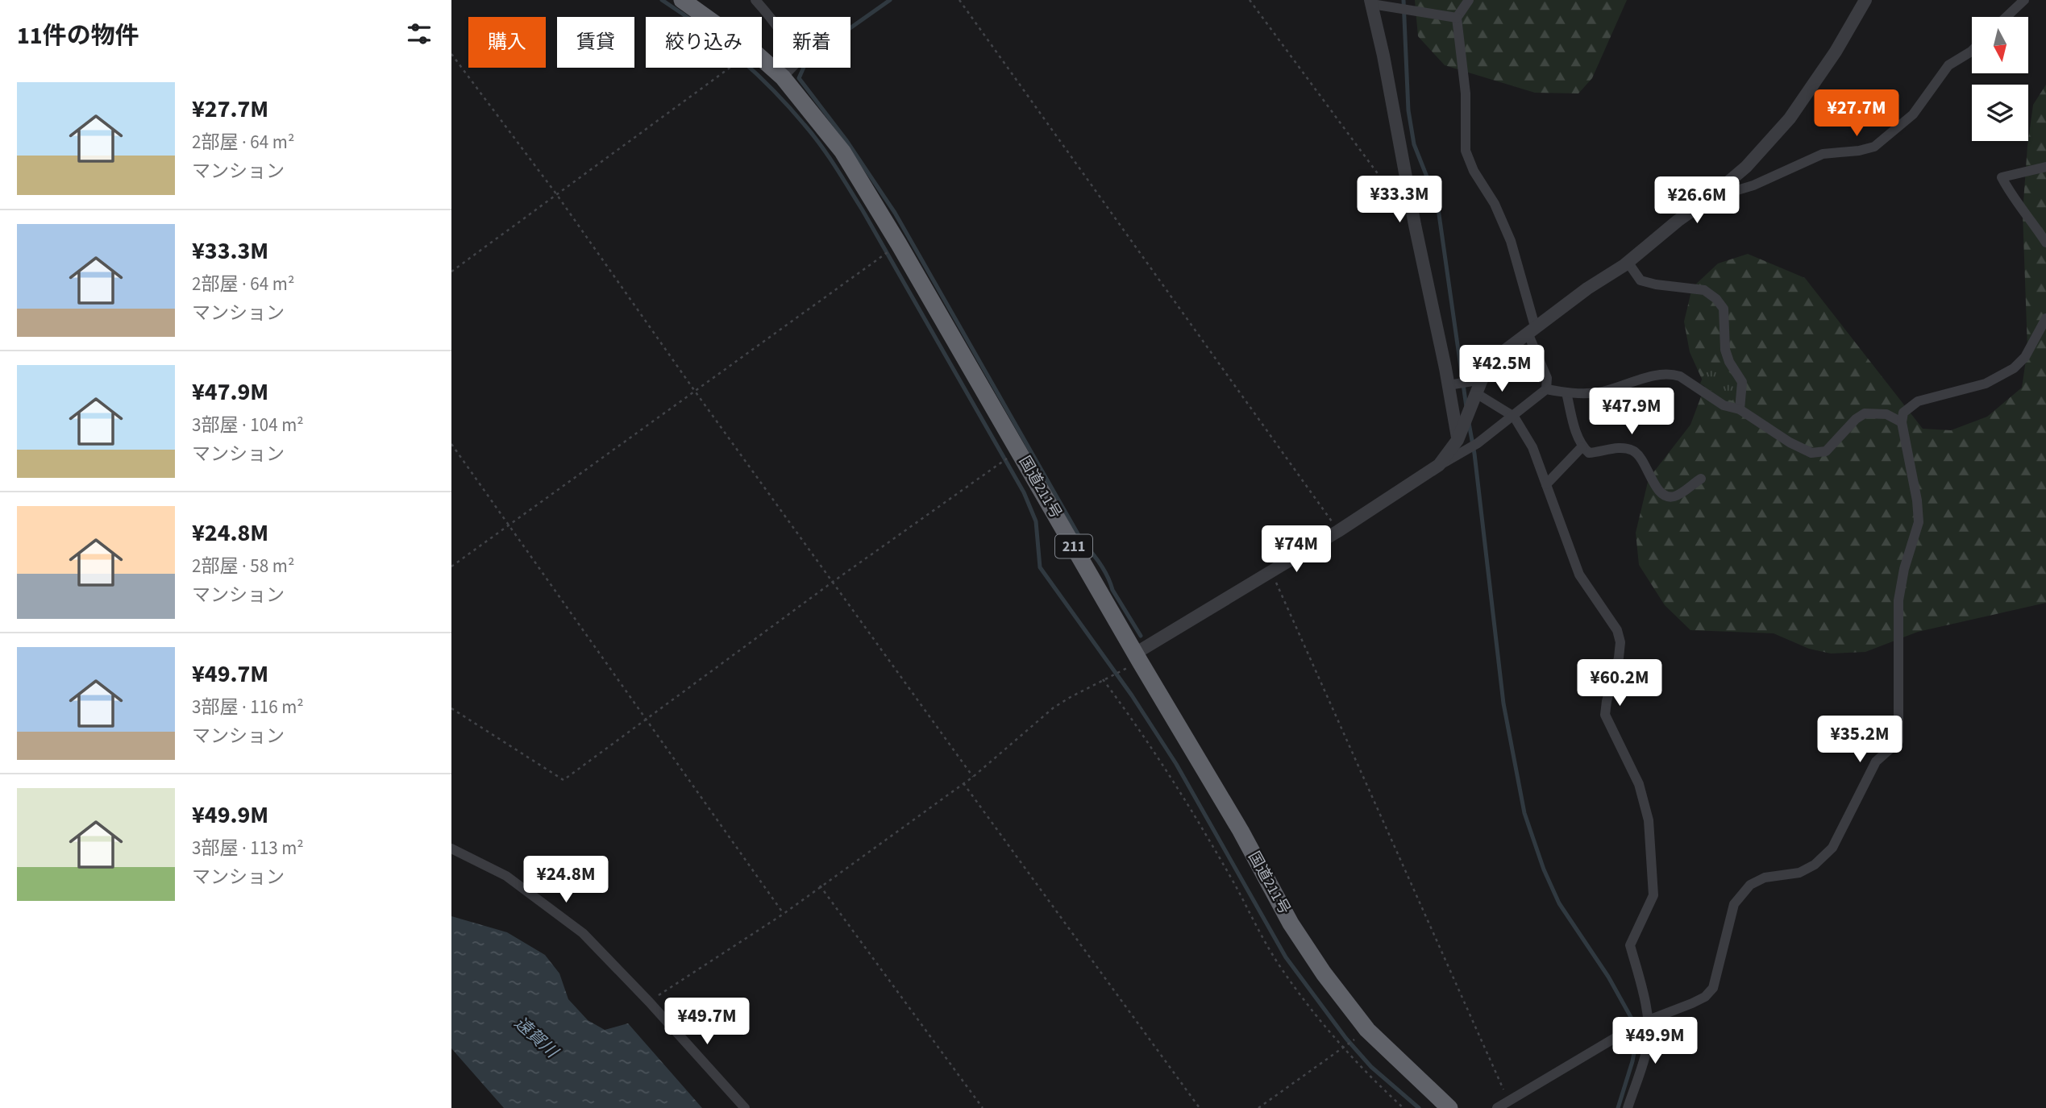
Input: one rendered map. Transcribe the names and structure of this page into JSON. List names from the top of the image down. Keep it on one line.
{"streets":{"highway":["国道211号","211"]},"water":["遠賀川"],"north":"bottom","page":{"heading":"11件の物件","chip":["購入","賃貸","絞り込み","新着"],"list":[{"name":"¥27.7M","note":"2部屋 · 64 m² · マンション"},{"name":"¥33.3M","note":"2部屋 · 64 m² · マンション"},{"name":"¥47.9M","note":"3部屋 · 104 m² · マンション"},{"name":"¥24.8M","note":"2部屋 · 58 m² · マンション"},{"name":"¥49.7M","note":"3部屋 · 116 m² · マンション"},{"name":"¥49.9M","note":"3部屋 · 113 m² · マンション"}],"price":["¥27.7M","¥33.3M","¥26.6M","¥42.5M","¥47.9M","¥74M","¥60.2M","¥35.2M","¥24.8M","¥49.7M","¥49.9M"]}}
